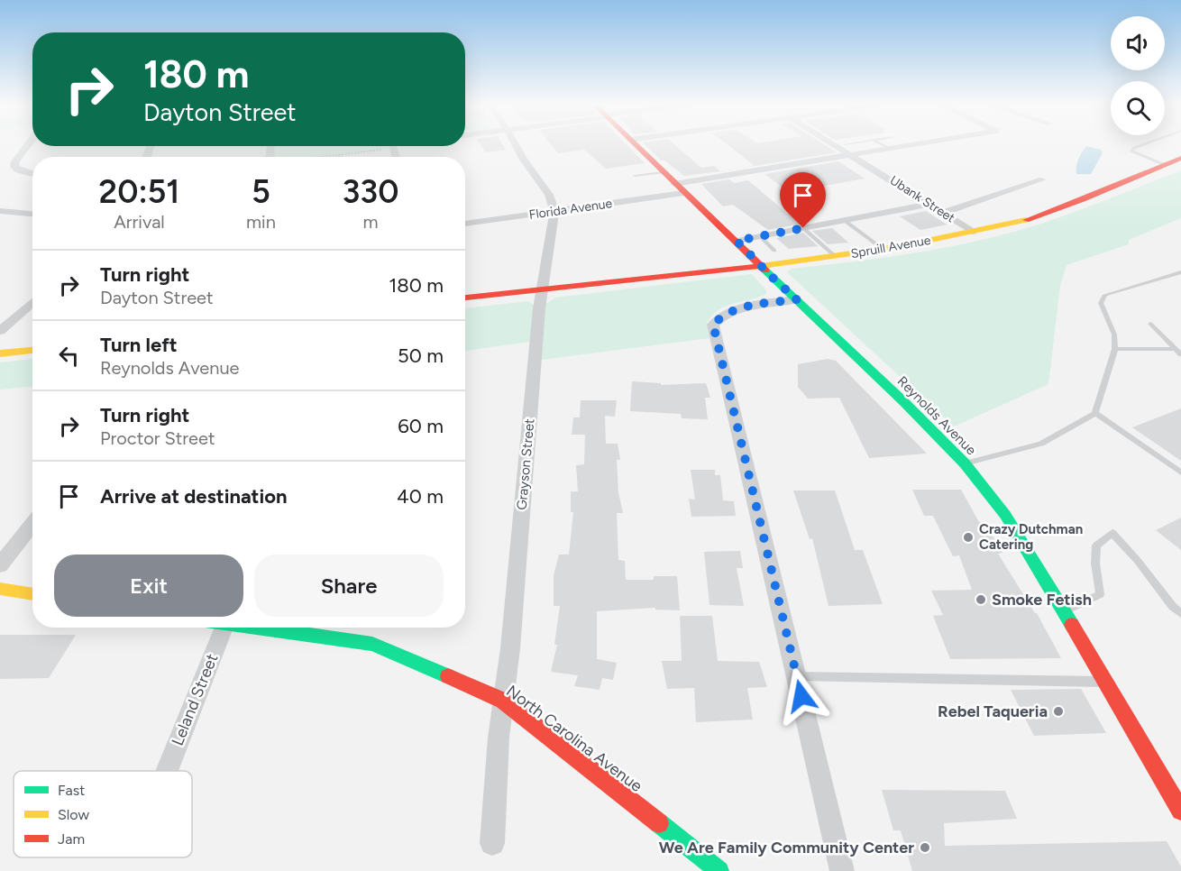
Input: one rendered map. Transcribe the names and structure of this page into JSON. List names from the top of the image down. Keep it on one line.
{"streets":{"street":["Ubank Street","Florida Avenue","Spruill Avenue","Reynolds Avenue","Grayson Street","Leland Street","North Carolina Avenue"]},"crossings":[["Ubank Street","Florida Avenue"],["Ubank Street","Spruill Avenue"],["Florida Avenue","Reynolds Avenue"],["Florida Avenue","Grayson Street"],["Spruill Avenue","Reynolds Avenue"],["Spruill Avenue","Grayson Street"],["Grayson Street","North Carolina Avenue"]],"places":["Crazy Dutchman Catering","Smoke Fetish","Rebel Taqueria","We Are Family Community Center"],"legend":["Fast","Slow","Jam"],"page":{"turn":["180 m","Dayton Street"],"eta":["20:51","Arrival","5","min","330","m"],"list":[{"name":"Turn right","note":"Dayton Street","value":"180 m"},{"name":"Turn left","note":"Reynolds Avenue","value":"50 m"},{"name":"Turn right","note":"Proctor Street","value":"60 m"},{"name":"Arrive at destination","value":"40 m"}],"buttons":["Exit","Share"]}}
